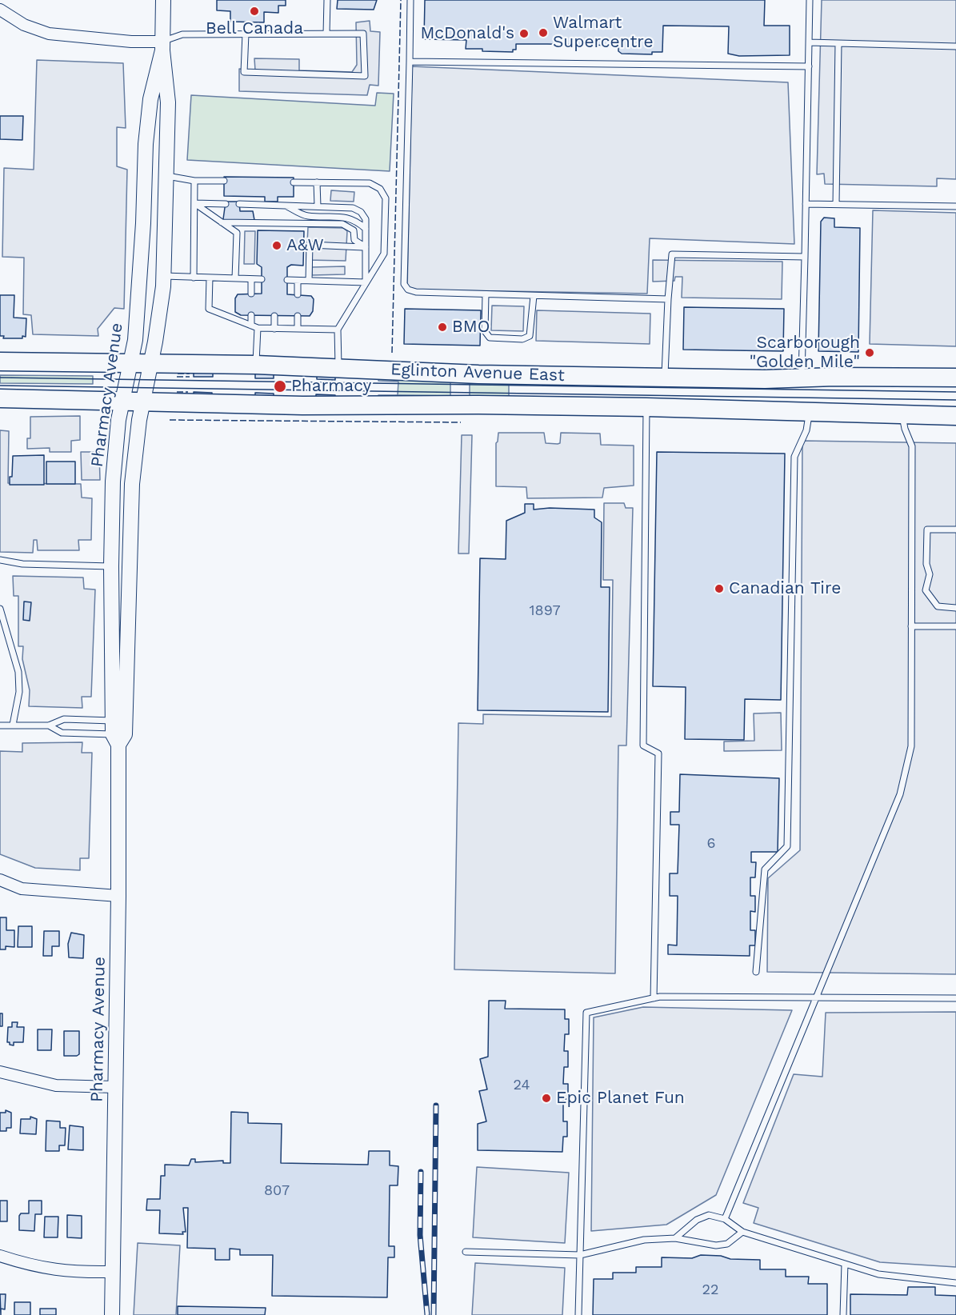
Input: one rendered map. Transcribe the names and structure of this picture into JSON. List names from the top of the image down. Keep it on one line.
{"streets":{"main road":["Eglinton Avenue East"],"street":["Pharmacy Avenue"]},"crossings":[["Eglinton Avenue East","Pharmacy Avenue"]],"places":["Bell Canada","Walmart Supercentre","McDonald's","A&W","BMO","Scarborough \"Golden Mile\"","Pharmacy","Canadian Tire","Epic Planet Fun"],"house_numbers":["1897","6","24","807","22"]}
